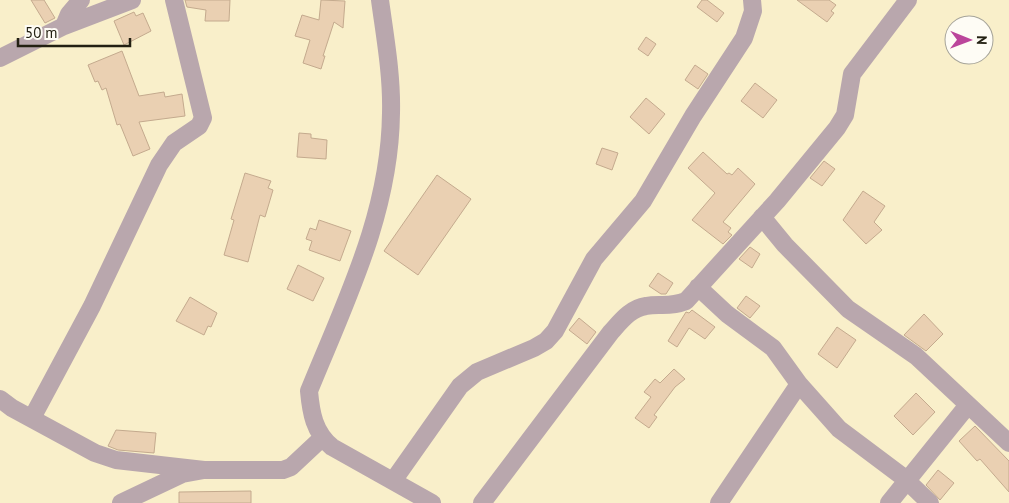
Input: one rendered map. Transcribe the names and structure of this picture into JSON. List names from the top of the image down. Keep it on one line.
{"scale_bar":"50 m","north":"right"}
